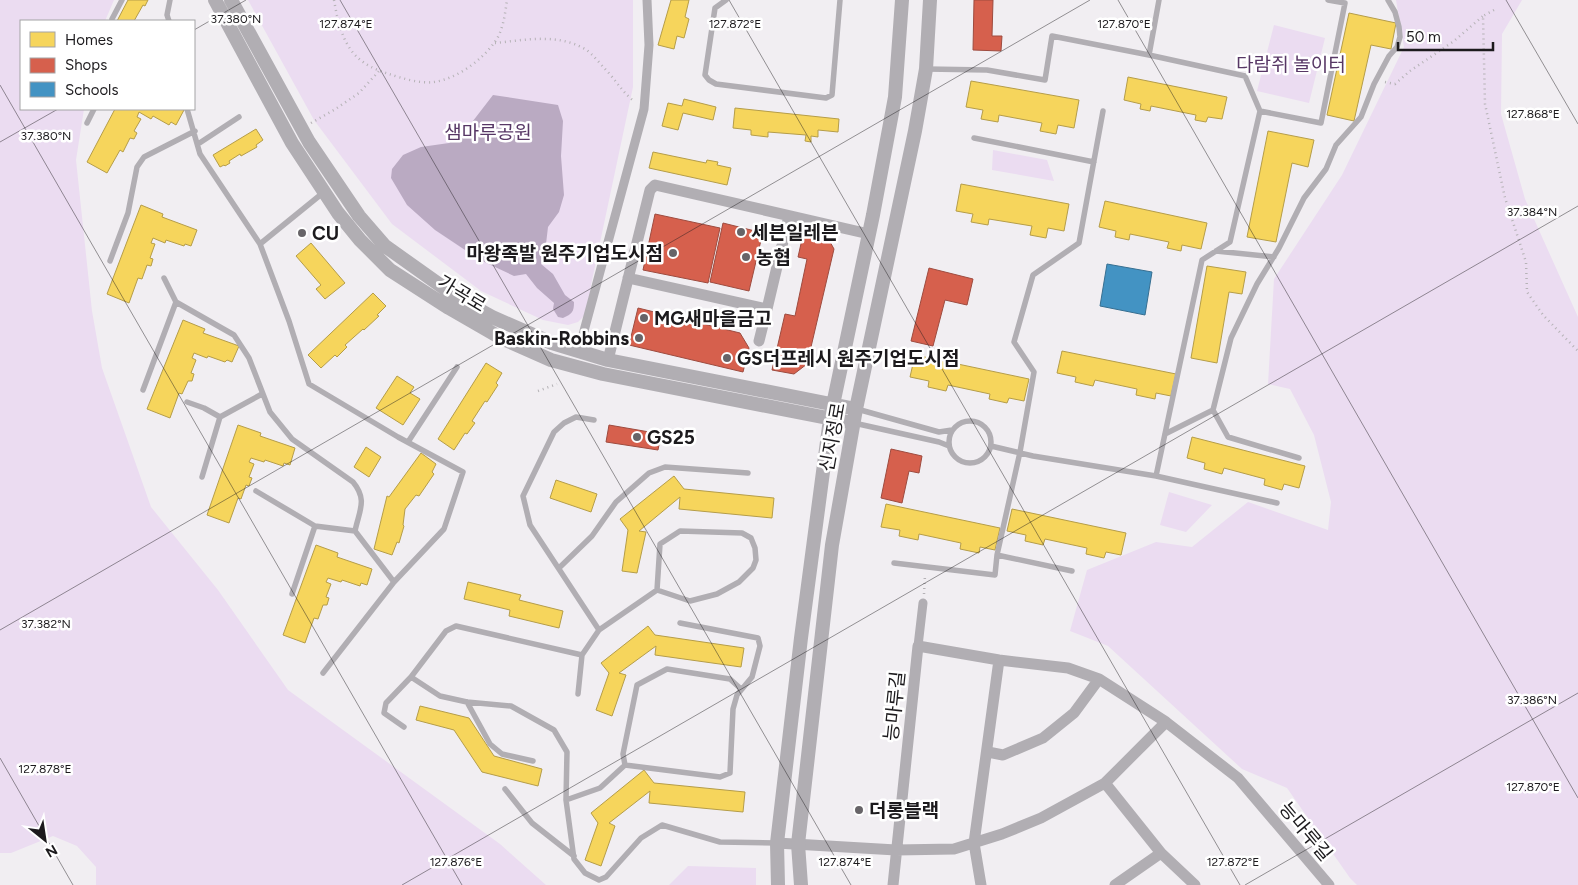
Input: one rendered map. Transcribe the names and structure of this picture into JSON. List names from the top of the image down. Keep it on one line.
{"streets":{"street":["가곡로","신지정로","능마루길"]},"crossings":[["가곡로","신지정로"]],"parks":["다람쥐 놀이터","샘마루공원"],"places":["세븐일레븐","CU","마왕족발 원주기업도시점","농협","MG새마을금고","Baskin-Robbins","GS더프레시 원주기업도시점","GS25","더롱블랙"],"legend":["Homes","Shops","Schools"],"scale_bar":"50 m","north":"bottom right","coordinates":["37.380°N","127.874°E","127.872°E","127.870°E","127.868°E","37.384°N","37.382°N","37.386°N","127.878°E","127.876°E"]}
